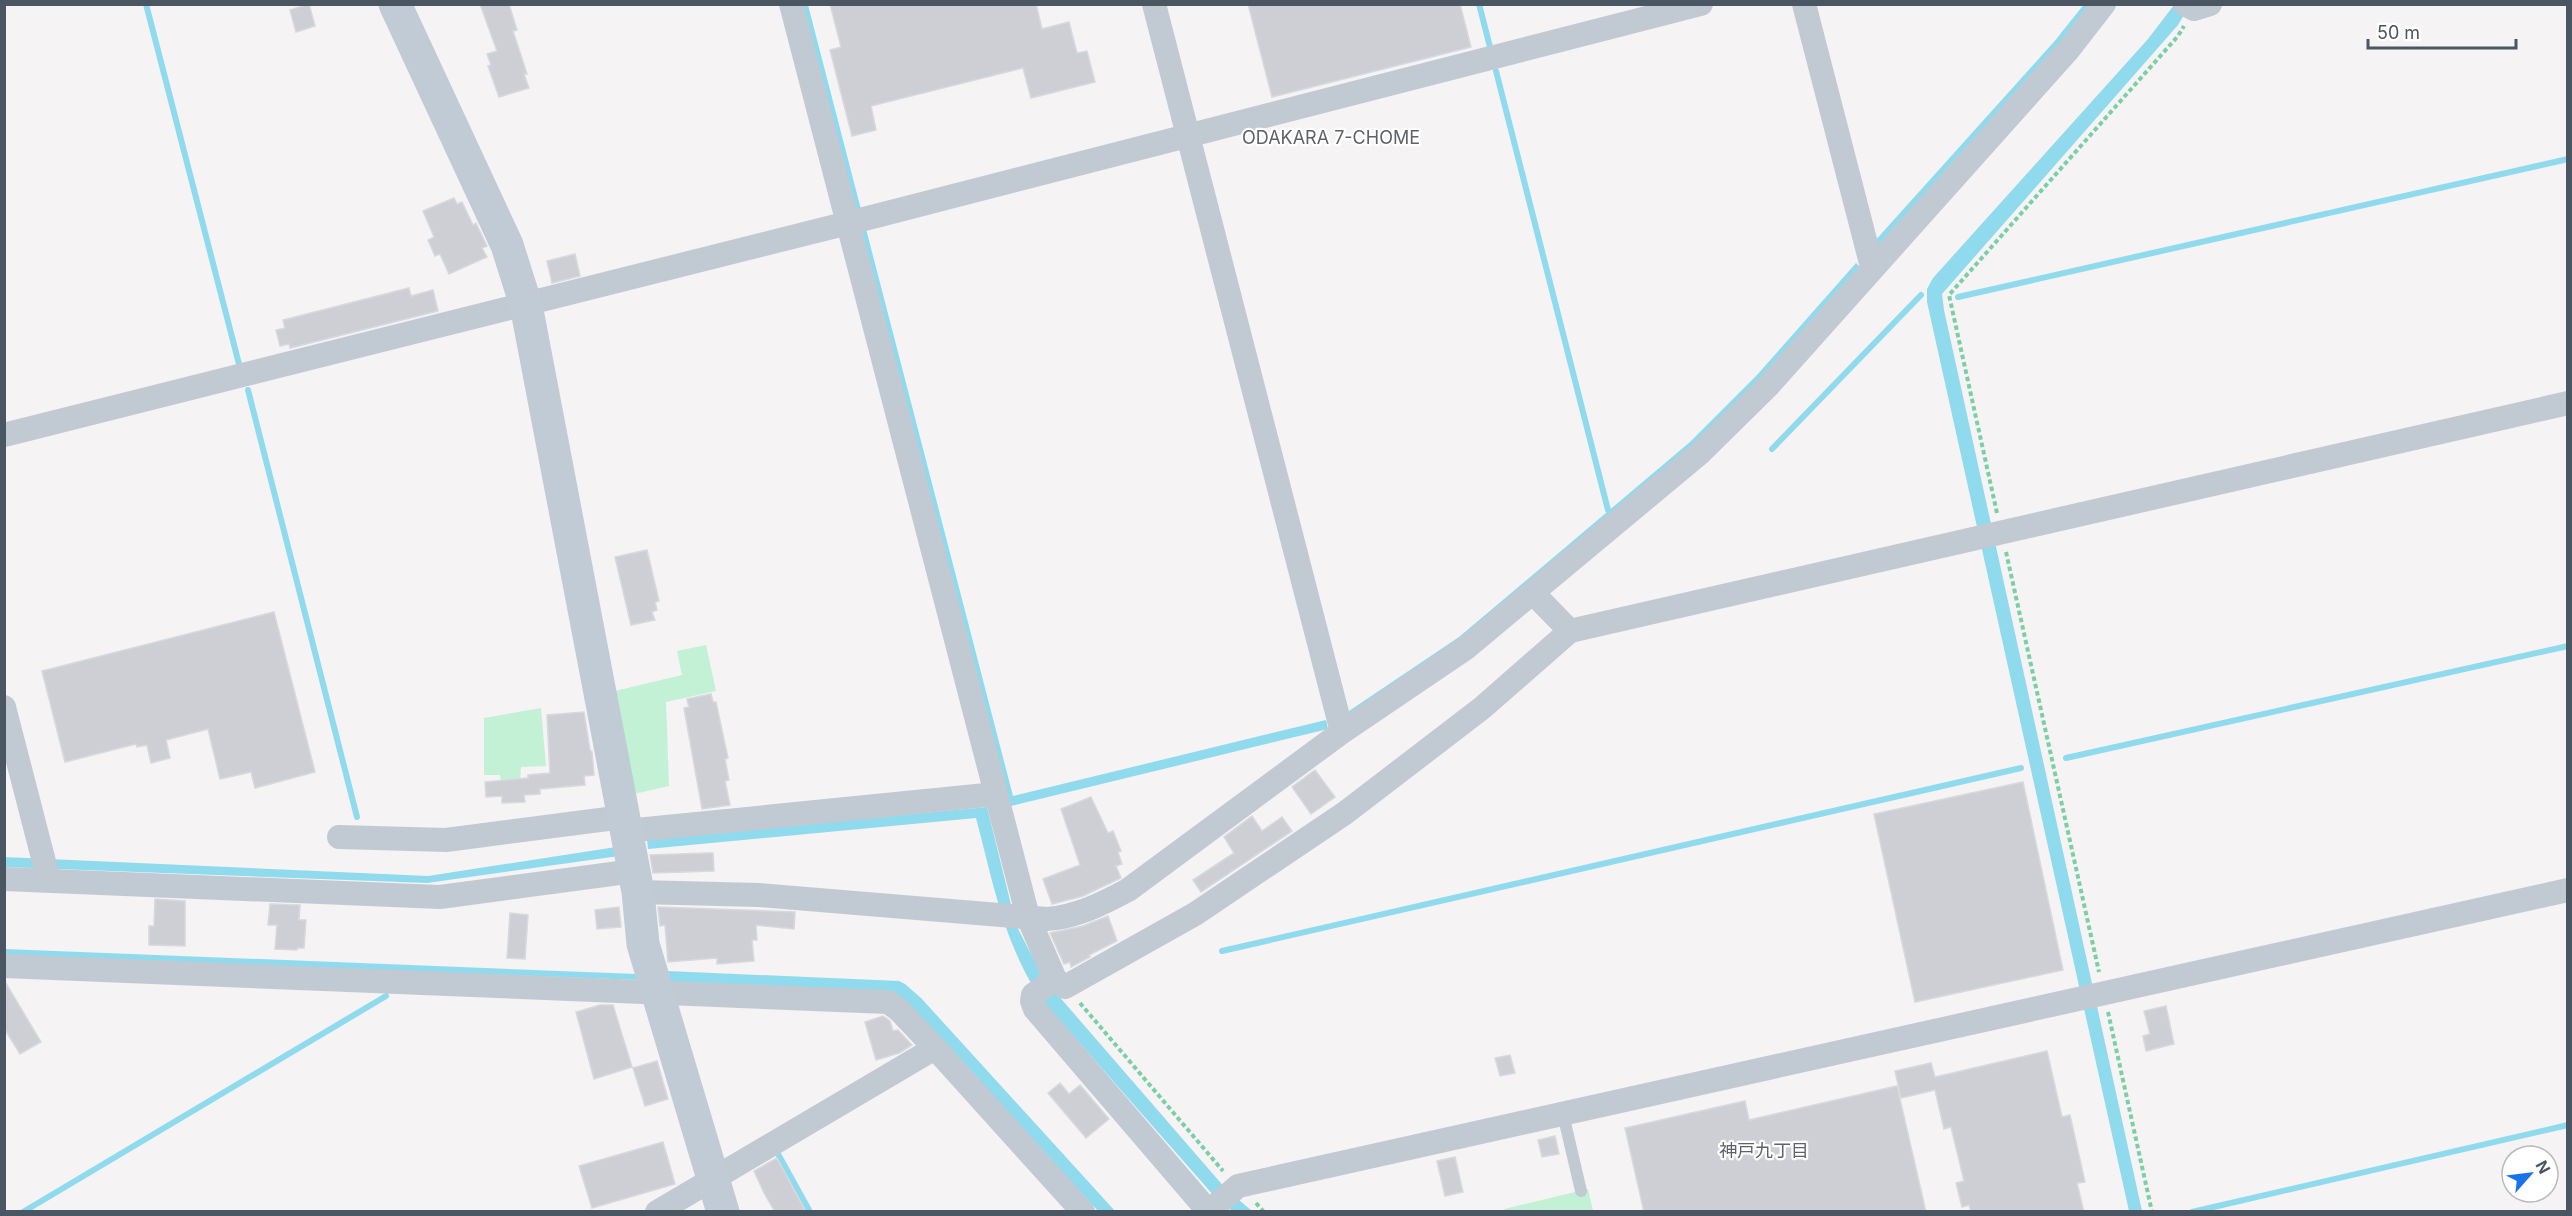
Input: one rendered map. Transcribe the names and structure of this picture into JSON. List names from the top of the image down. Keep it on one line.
{"districts":["ODAKARA 7-CHOME","神戸九丁目"],"scale_bar":"50 m","north":"top right"}
